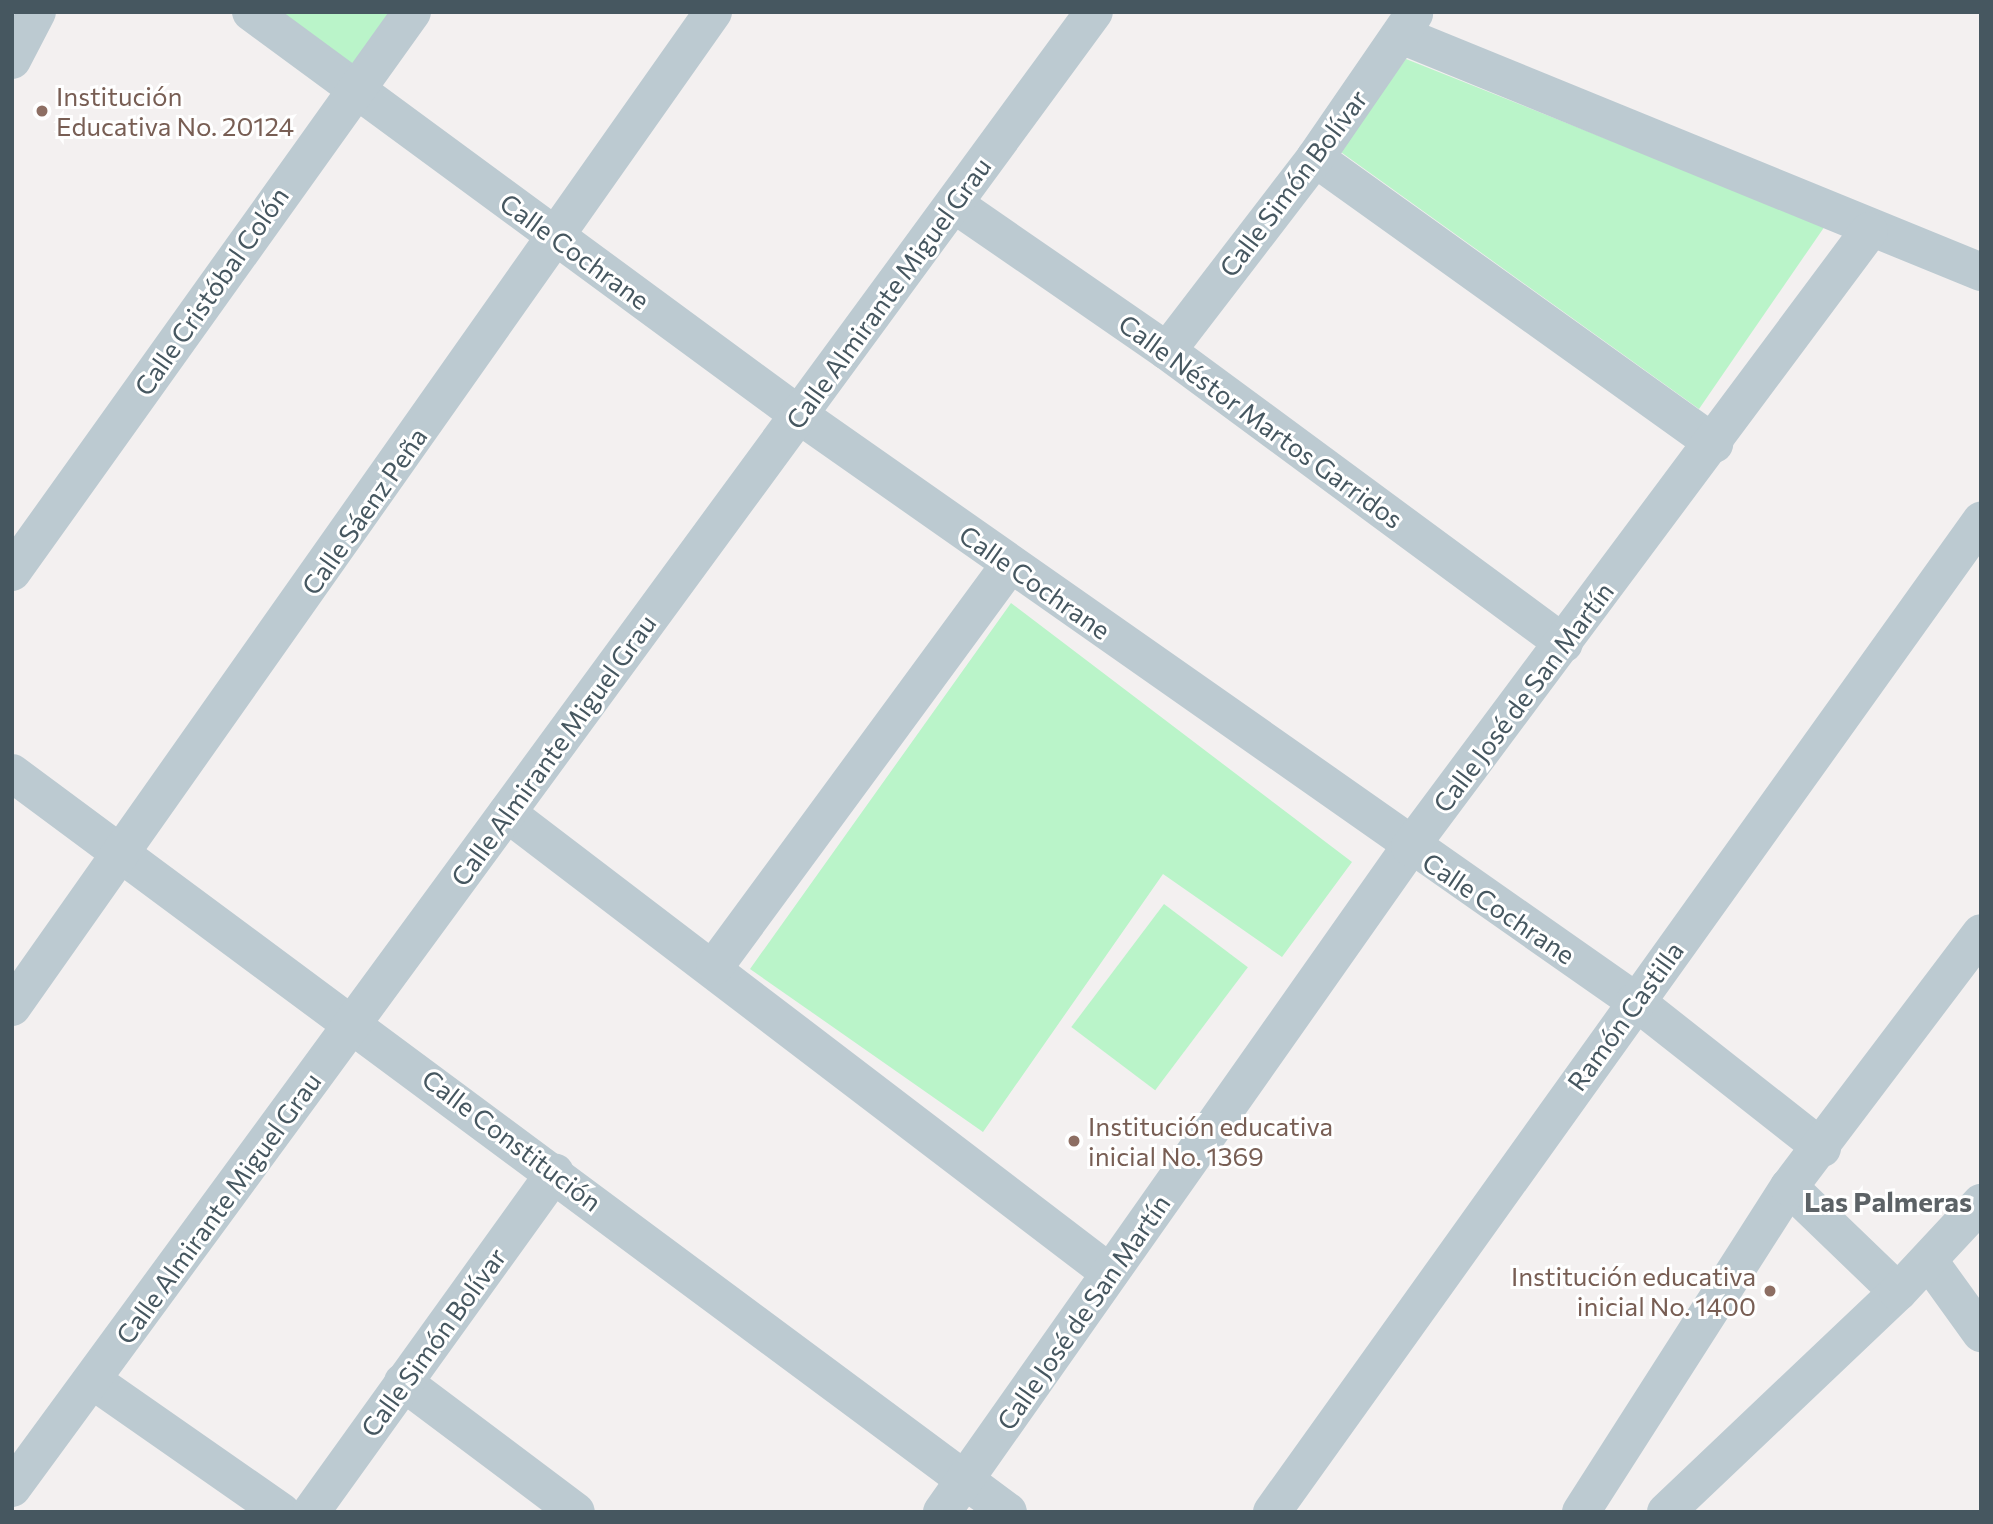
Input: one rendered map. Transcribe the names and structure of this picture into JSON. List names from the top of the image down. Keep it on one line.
{"streets":{"street":["Calle Simón Bolívar","Calle Cochrane","Calle Cristóbal Colón","Calle Almirante Miguel Grau","Calle Néstor Martos Garridos","Calle Sáenz Peña","Calle José de San Martín","Ramón Castilla","Calle Constitución"]},"crossings":[["Calle Simón Bolívar","Calle Néstor Martos Garridos"],["Calle Simón Bolívar","Calle Constitución"],["Calle Cochrane","Calle Cristóbal Colón"],["Calle Cochrane","Calle Almirante Miguel Grau"],["Calle Cochrane","Calle Sáenz Peña"],["Calle Cochrane","Calle José de San Martín"],["Calle Cochrane","Ramón Castilla"],["Calle Almirante Miguel Grau","Calle Néstor Martos Garridos"],["Calle Almirante Miguel Grau","Calle Constitución"],["Calle Néstor Martos Garridos","Calle José de San Martín"],["Calle Sáenz Peña","Calle Constitución"],["Calle José de San Martín","Calle Constitución"]],"districts":["Las Palmeras"],"places":["Institución Educativa No. 20124","Institución educativa inicial No. 1369","Institución educativa inicial No. 1400"]}
